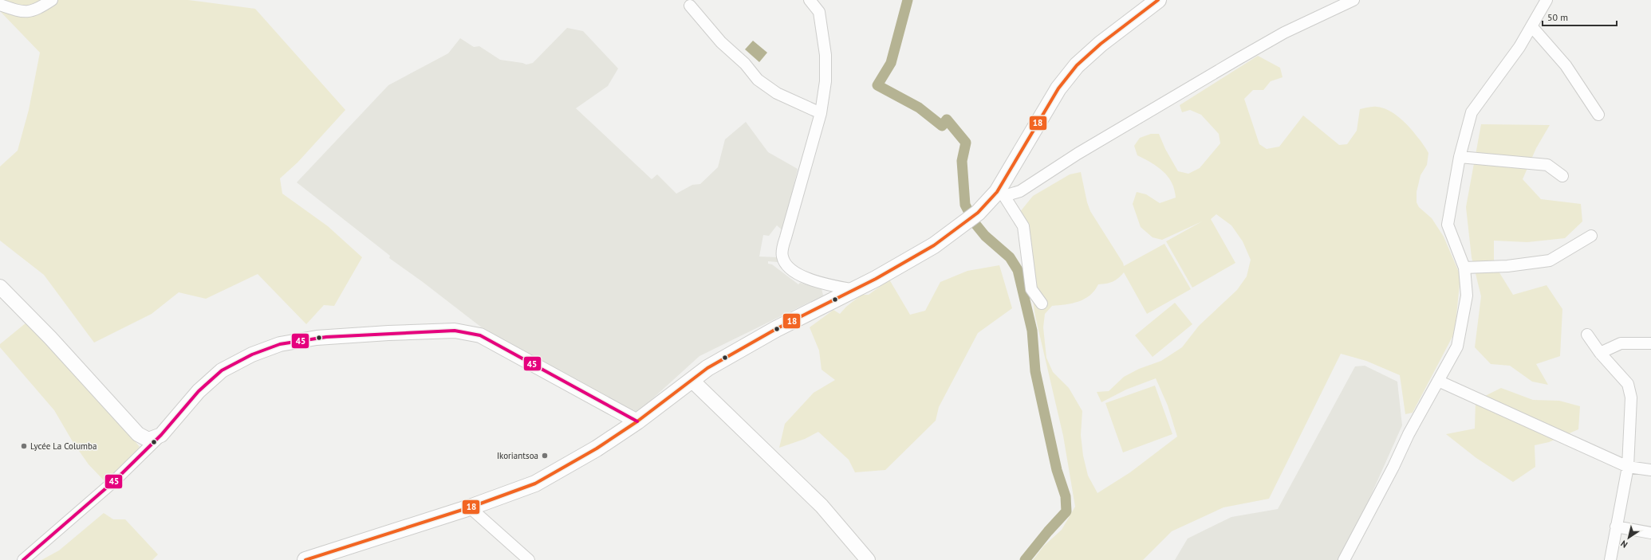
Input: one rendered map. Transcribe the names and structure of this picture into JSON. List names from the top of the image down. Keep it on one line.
{"places":["Lycée La Columba","Ikoriantsoa"],"lines":["transit line 18","transit line 45"],"scale_bar":"50 m","north":"bottom left"}
